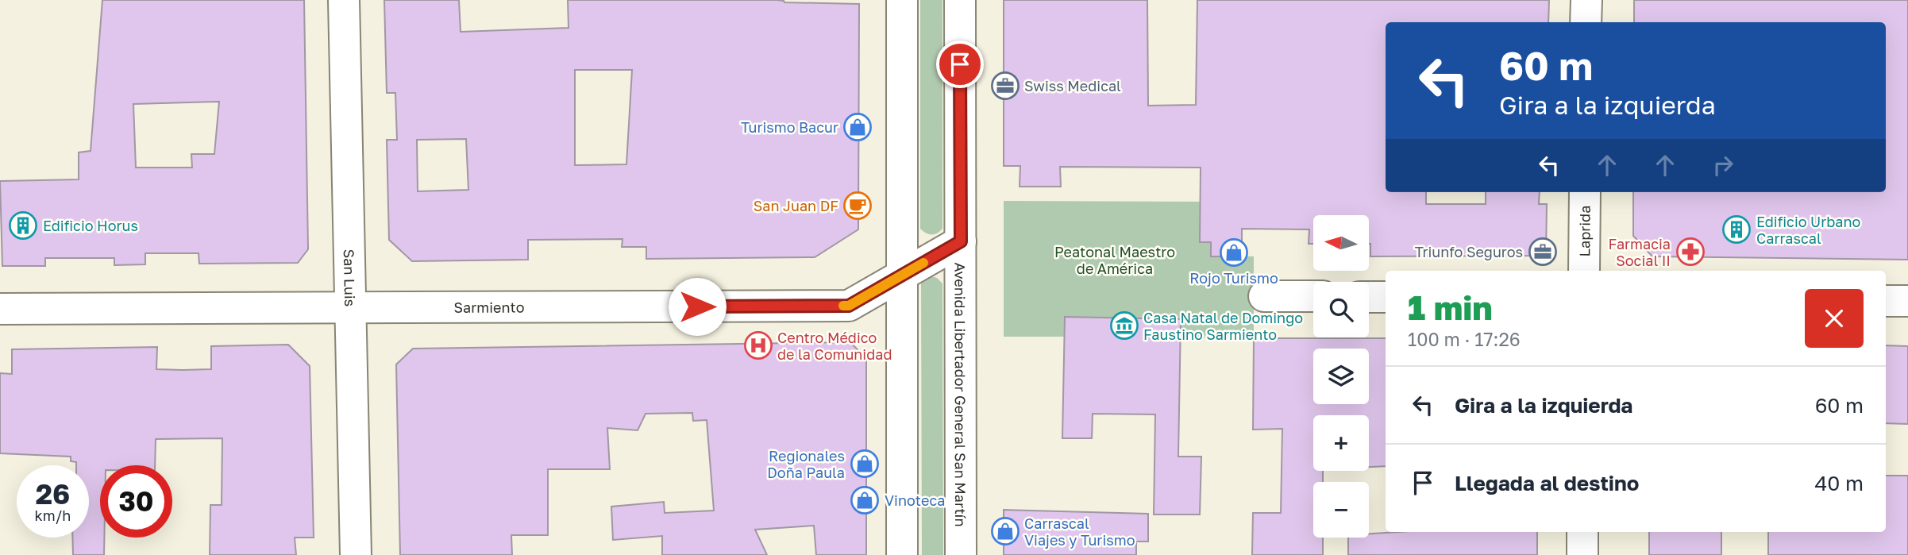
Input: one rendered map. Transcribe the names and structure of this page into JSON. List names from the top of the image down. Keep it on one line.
{"streets":{"street":["Laprida","San Luis","Sarmiento","Avenida Libertador General San Martín"]},"crossings":[["San Luis","Sarmiento"],["Sarmiento","Avenida Libertador General San Martín"]],"parks":["Peatonal Maestro de América"],"places":{"office":["Swiss Medical","Triunfo Seguros"],"shop":["Turismo Bacur","Rojo Turismo","Regionales Doña Paula","Vinoteca","Carrascal Viajes y Turismo"],"cafe":["San Juan DF"],"building":["Edificio Horus","Edificio Urbano Carrascal"],"pharmacy":["Farmacia Social II"],"museum":["Casa Natal de Domingo Faustino Sarmiento"],"hospital":["Centro Médico de la Comunidad"]},"north":"left","page":{"turn":["60 m","Gira a la izquierda"],"map_buttons":["+","−"],"heading":["1 min","100 m · 17:26"],"list":[{"name":"Gira a la izquierda","value":"60 m"},{"name":"Llegada al destino","value":"40 m"}],"speed":"26 km/h","limit":"30"}}
